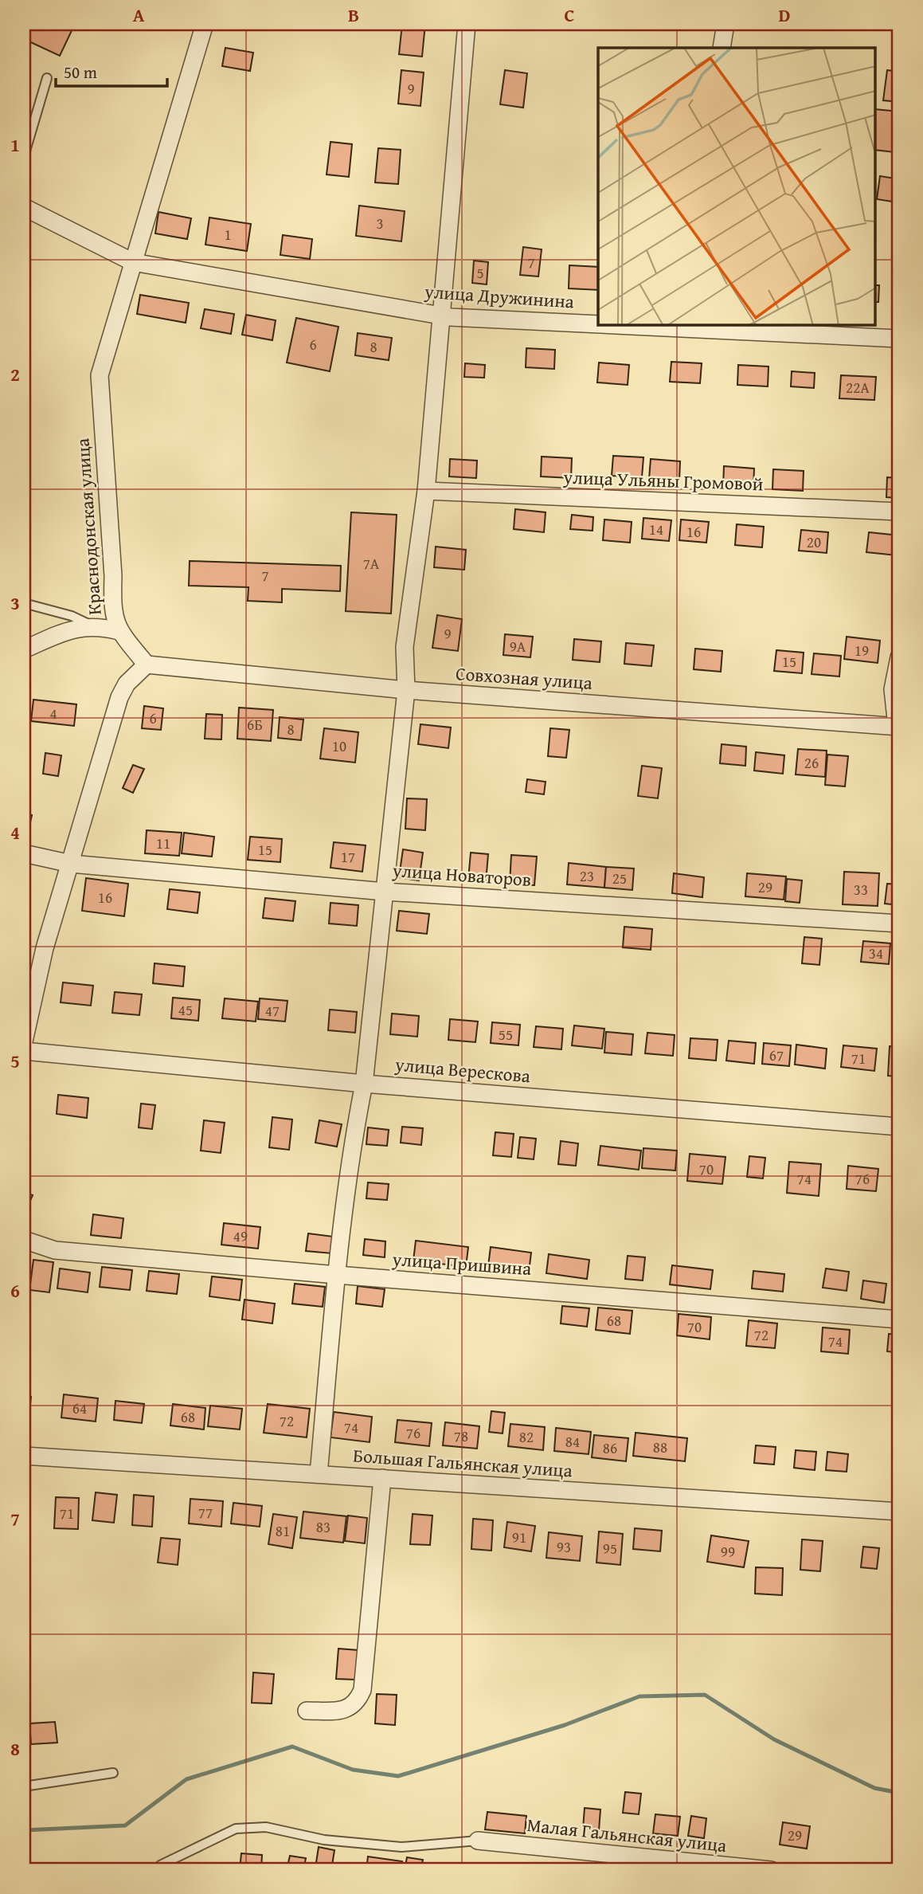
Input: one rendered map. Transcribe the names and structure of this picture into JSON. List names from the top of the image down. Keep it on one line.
{"streets":{"street":["улица Дружинина","улица Ульяны Громовой","Краснодонская улица","Совхозная улица","улица Новаторов","улица Верескова","улица Пришвина","Большая Гальянская улица","Малая Гальянская улица"]},"crossings":[["улица Дружинина","Краснодонская улица"],["Краснодонская улица","Совхозная улица"]],"house_numbers":["9","3","1","7","5","6","8","22А","14","16","20","7А","7","9","9А","19","15","4","6","6Б","8","10","26","11","15","17","23","25","29","33","16","34","45","47","55","67","71","70","74","76","49","68","70","72","74","64","68","72","74","76","78","82","84","88","86","77","71","83","81","91","93","95","99","29"],"scale_bar":"50 m","grid":{"columns":["A","B","C","D"],"rows":["1","2","3","4","5","6","7","8"]}}
